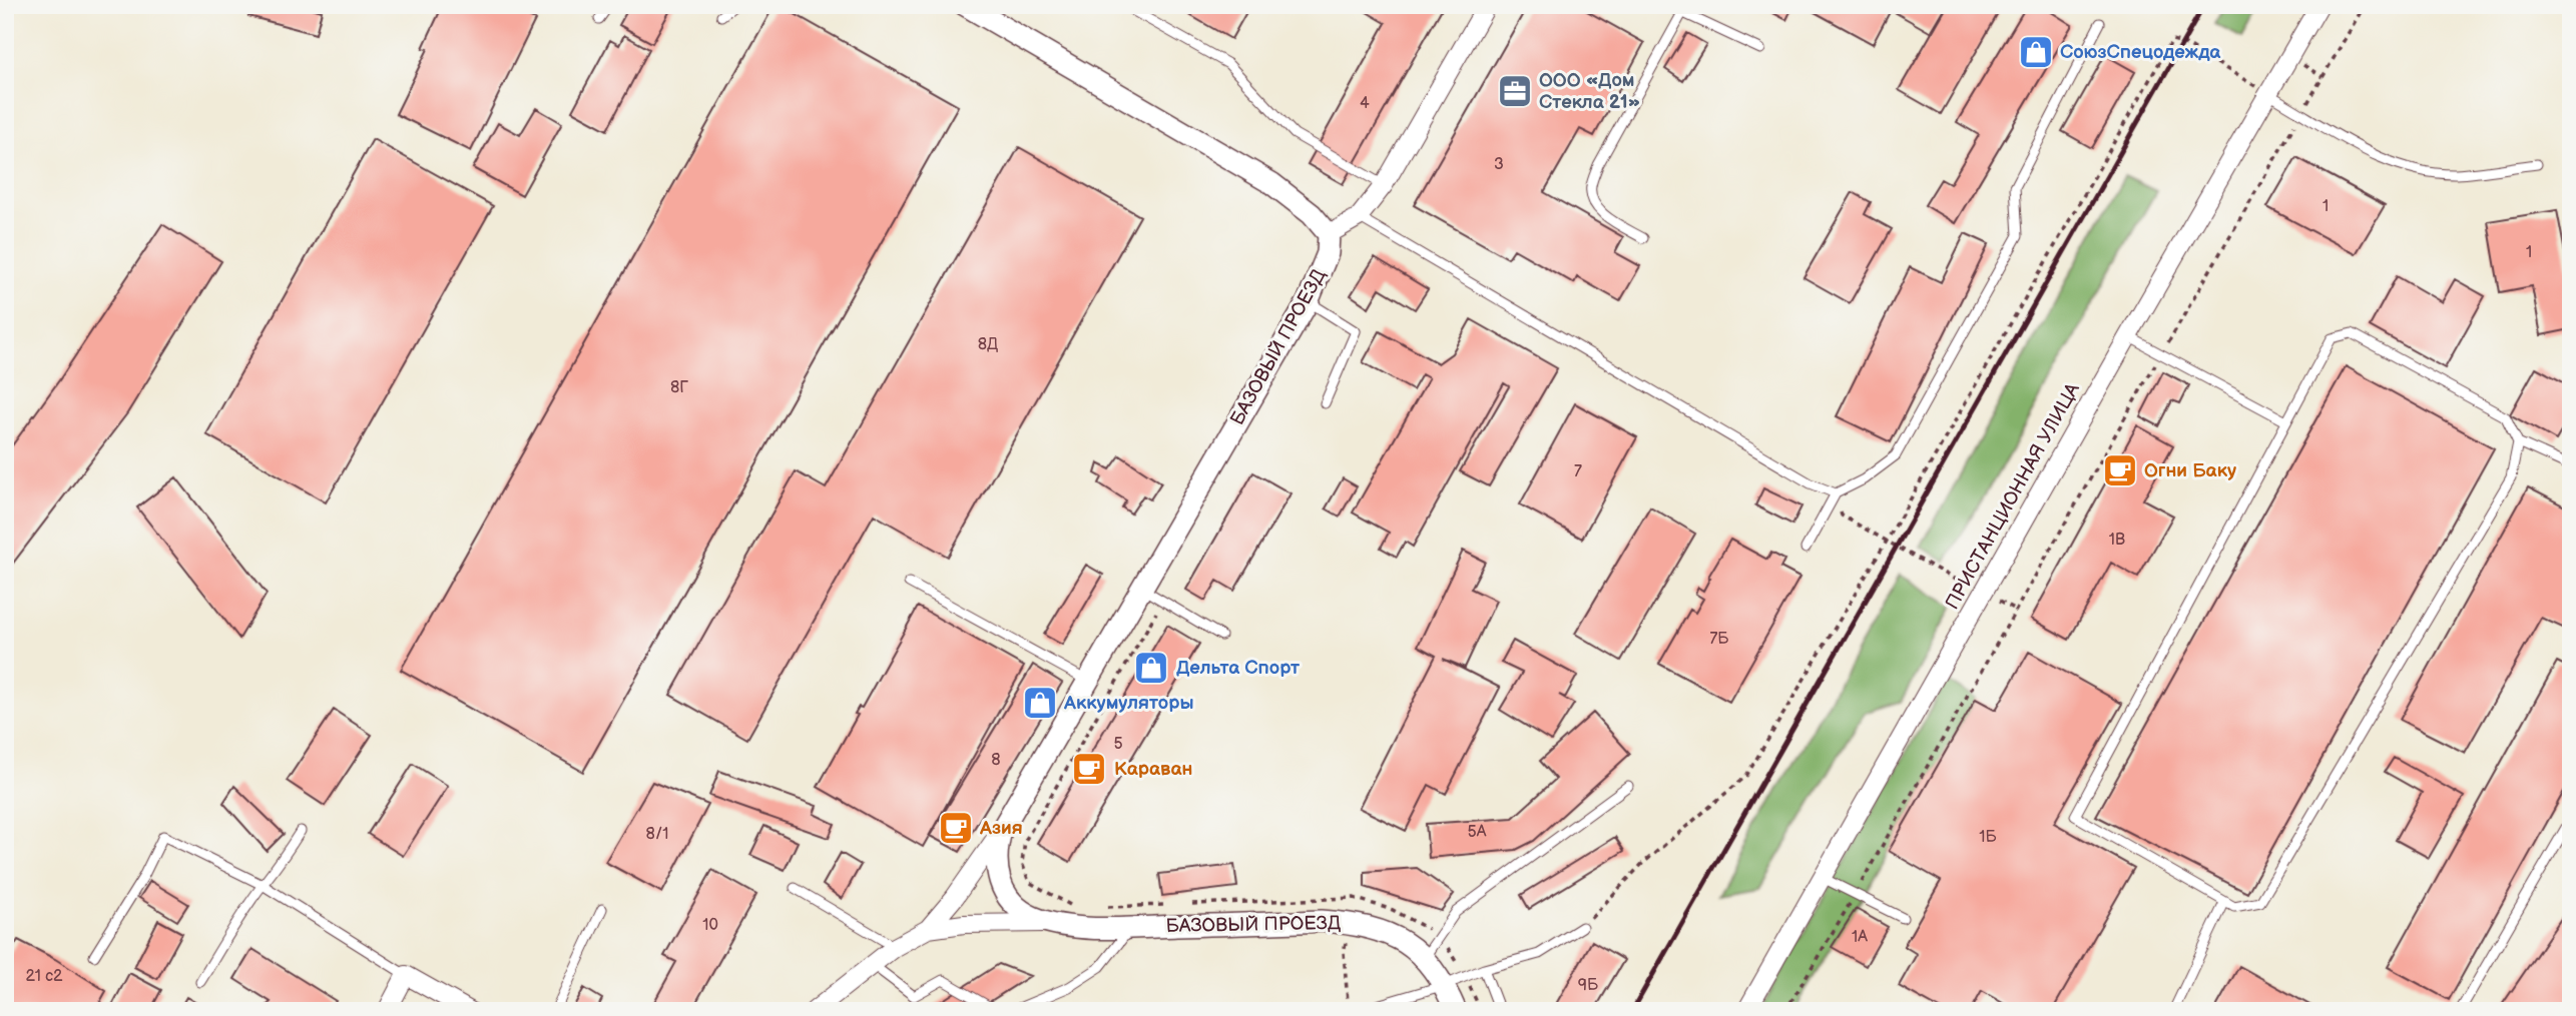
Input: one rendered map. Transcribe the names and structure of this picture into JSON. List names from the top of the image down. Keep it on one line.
{"streets":{"street":["БАЗОВЫЙ ПРОЕЗД","ПРИСТАНЦИОННАЯ УЛИЦА"]},"places":{"shop":["СоюзСпецодежда","Дельта Спорт","Аккумуляторы"],"office":["ООО «Дом Стекла 21»"],"cafe":["Огни Баку","Караван","Азия"]},"house_numbers":["4","3","1","1","8Д","8Г","7","1В","7Б","5","8","5А","8/1","1Б","10","1А","21 с2","9Б"]}
